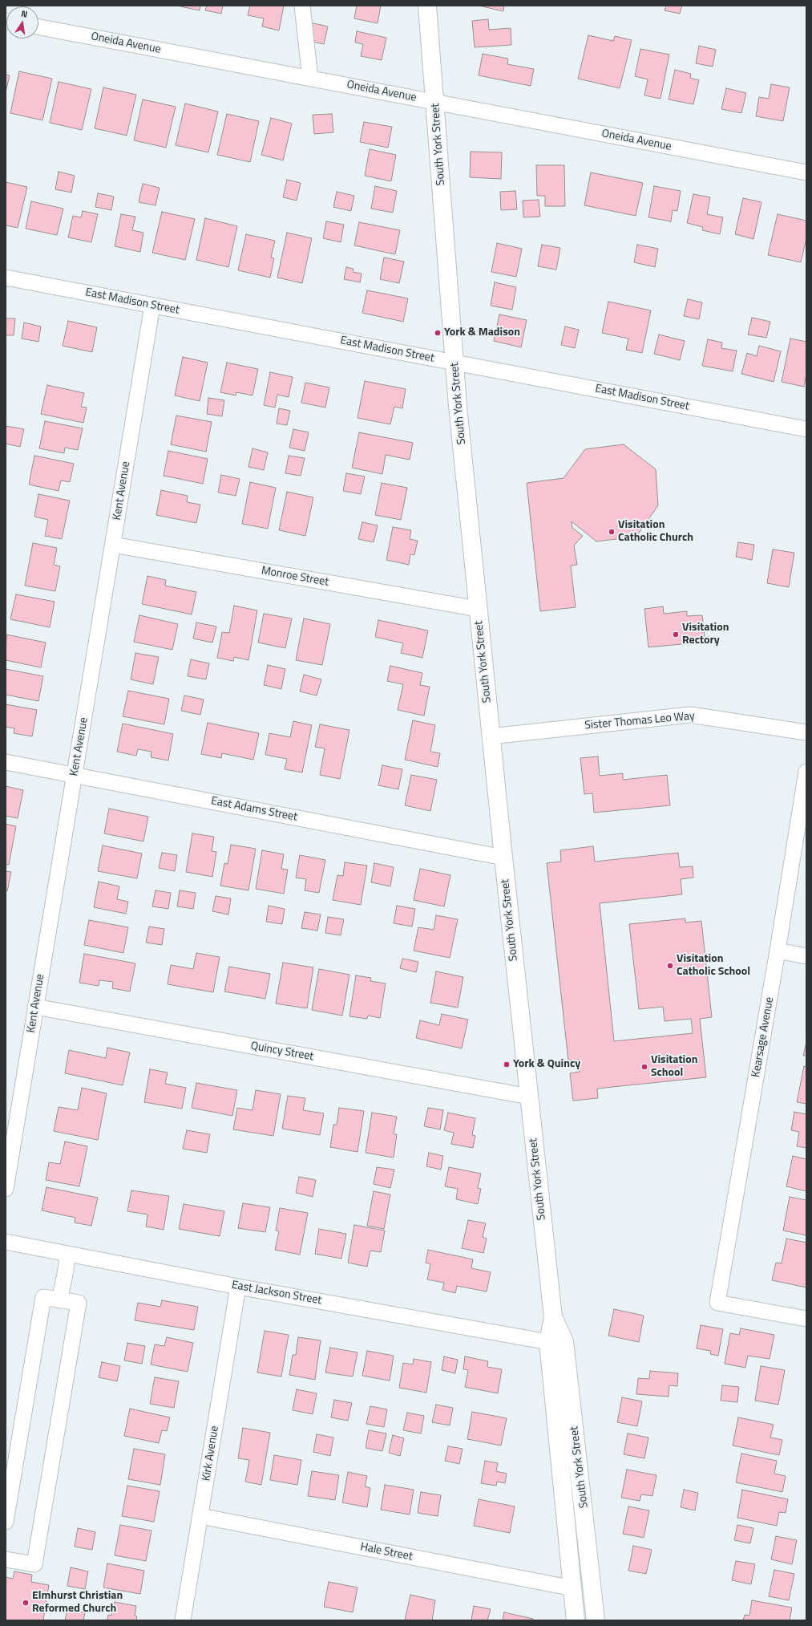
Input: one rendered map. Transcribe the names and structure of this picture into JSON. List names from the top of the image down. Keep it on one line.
{"streets":{"main road":["South York Street"],"street":["Oneida Avenue","East Madison Street","Kent Avenue","Monroe Street","Sister Thomas Leo Way","East Adams Street","Kearsage Avenue","Quincy Street","East Jackson Street","Kirk Avenue","Hale Street"]},"crossings":[["Oneida Avenue","South York Street"],["South York Street","East Madison Street"],["South York Street","Monroe Street"],["South York Street","Sister Thomas Leo Way"],["South York Street","East Adams Street"],["South York Street","Quincy Street"],["South York Street","East Jackson Street"],["South York Street","Hale Street"],["East Madison Street","Kent Avenue"],["Kent Avenue","Monroe Street"],["Kent Avenue","East Adams Street"],["Kent Avenue","Quincy Street"],["East Jackson Street","Kirk Avenue"],["Kirk Avenue","Hale Street"]],"places":["York & Madison","Visitation Catholic Church","Visitation Rectory","Visitation Catholic School","York & Quincy","Visitation School","Elmhurst Christian Reformed Church"],"north":"top"}
